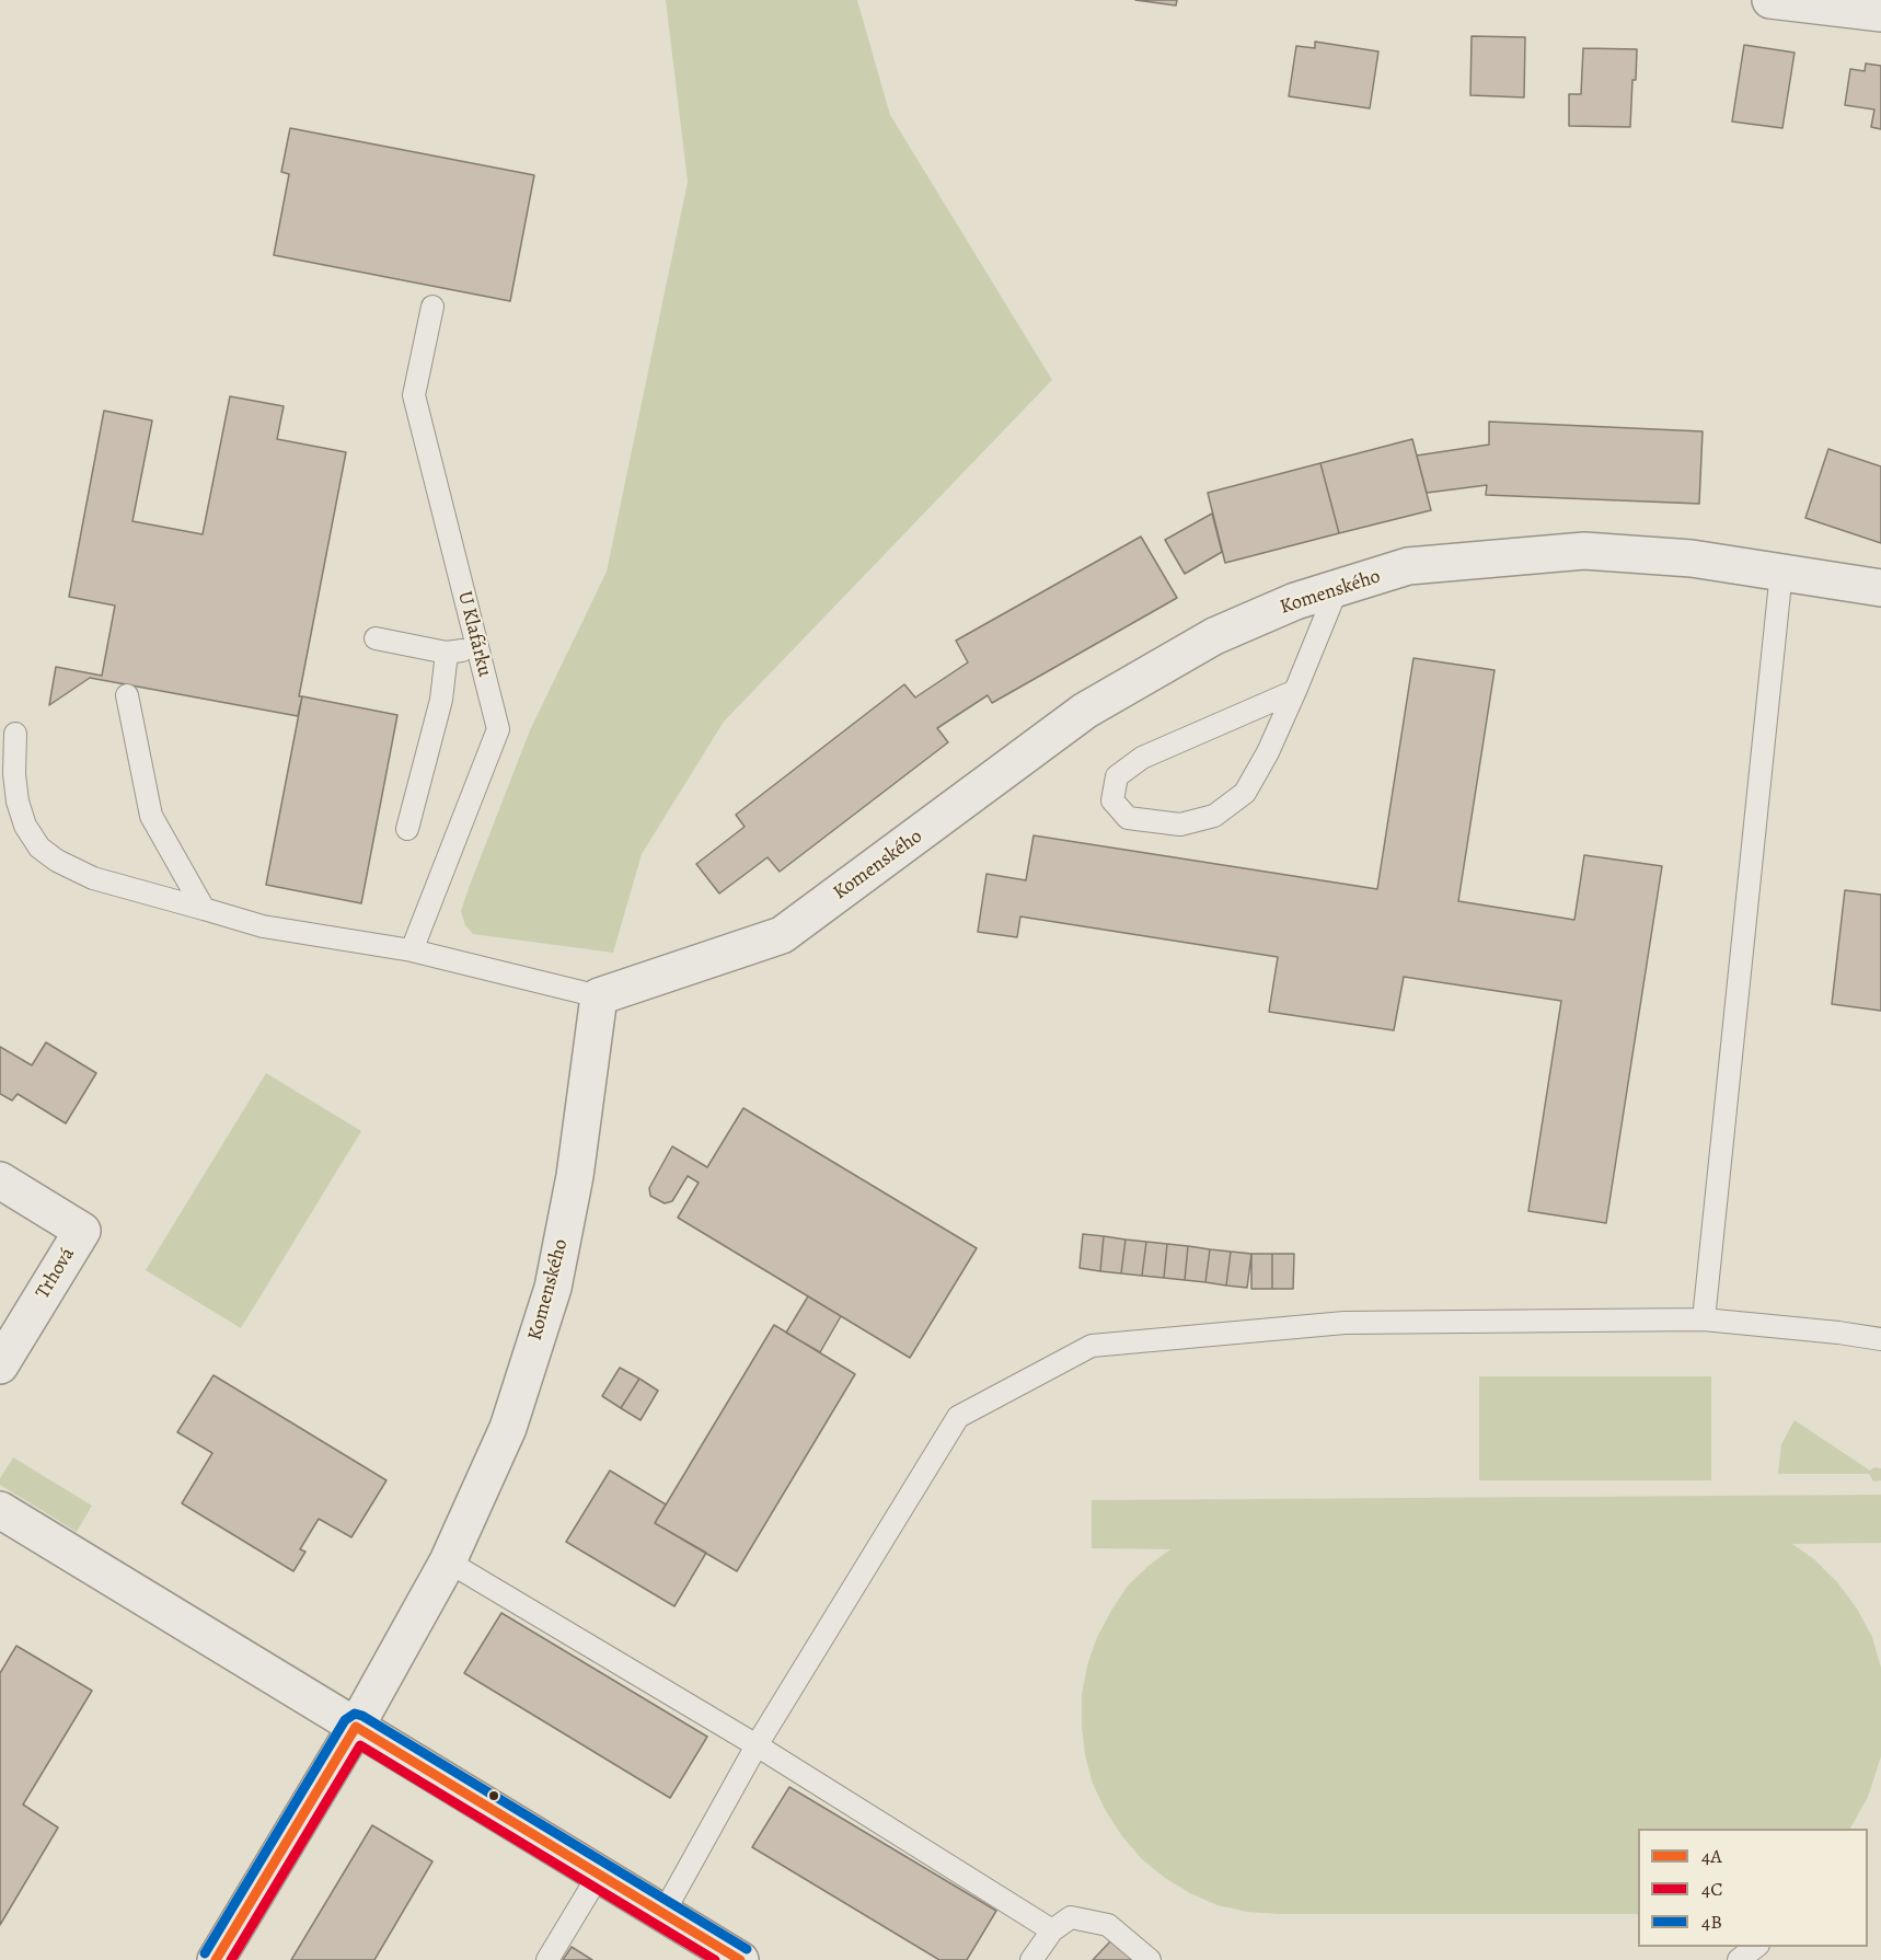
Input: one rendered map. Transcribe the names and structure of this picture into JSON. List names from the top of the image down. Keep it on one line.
{"streets":{"street":["Komenského","Trhová"],"lane":["U Klafárku"]},"lines":["transit line 4B","transit line 4A","transit line 4C"],"legend":["4A","4C","4B"]}
